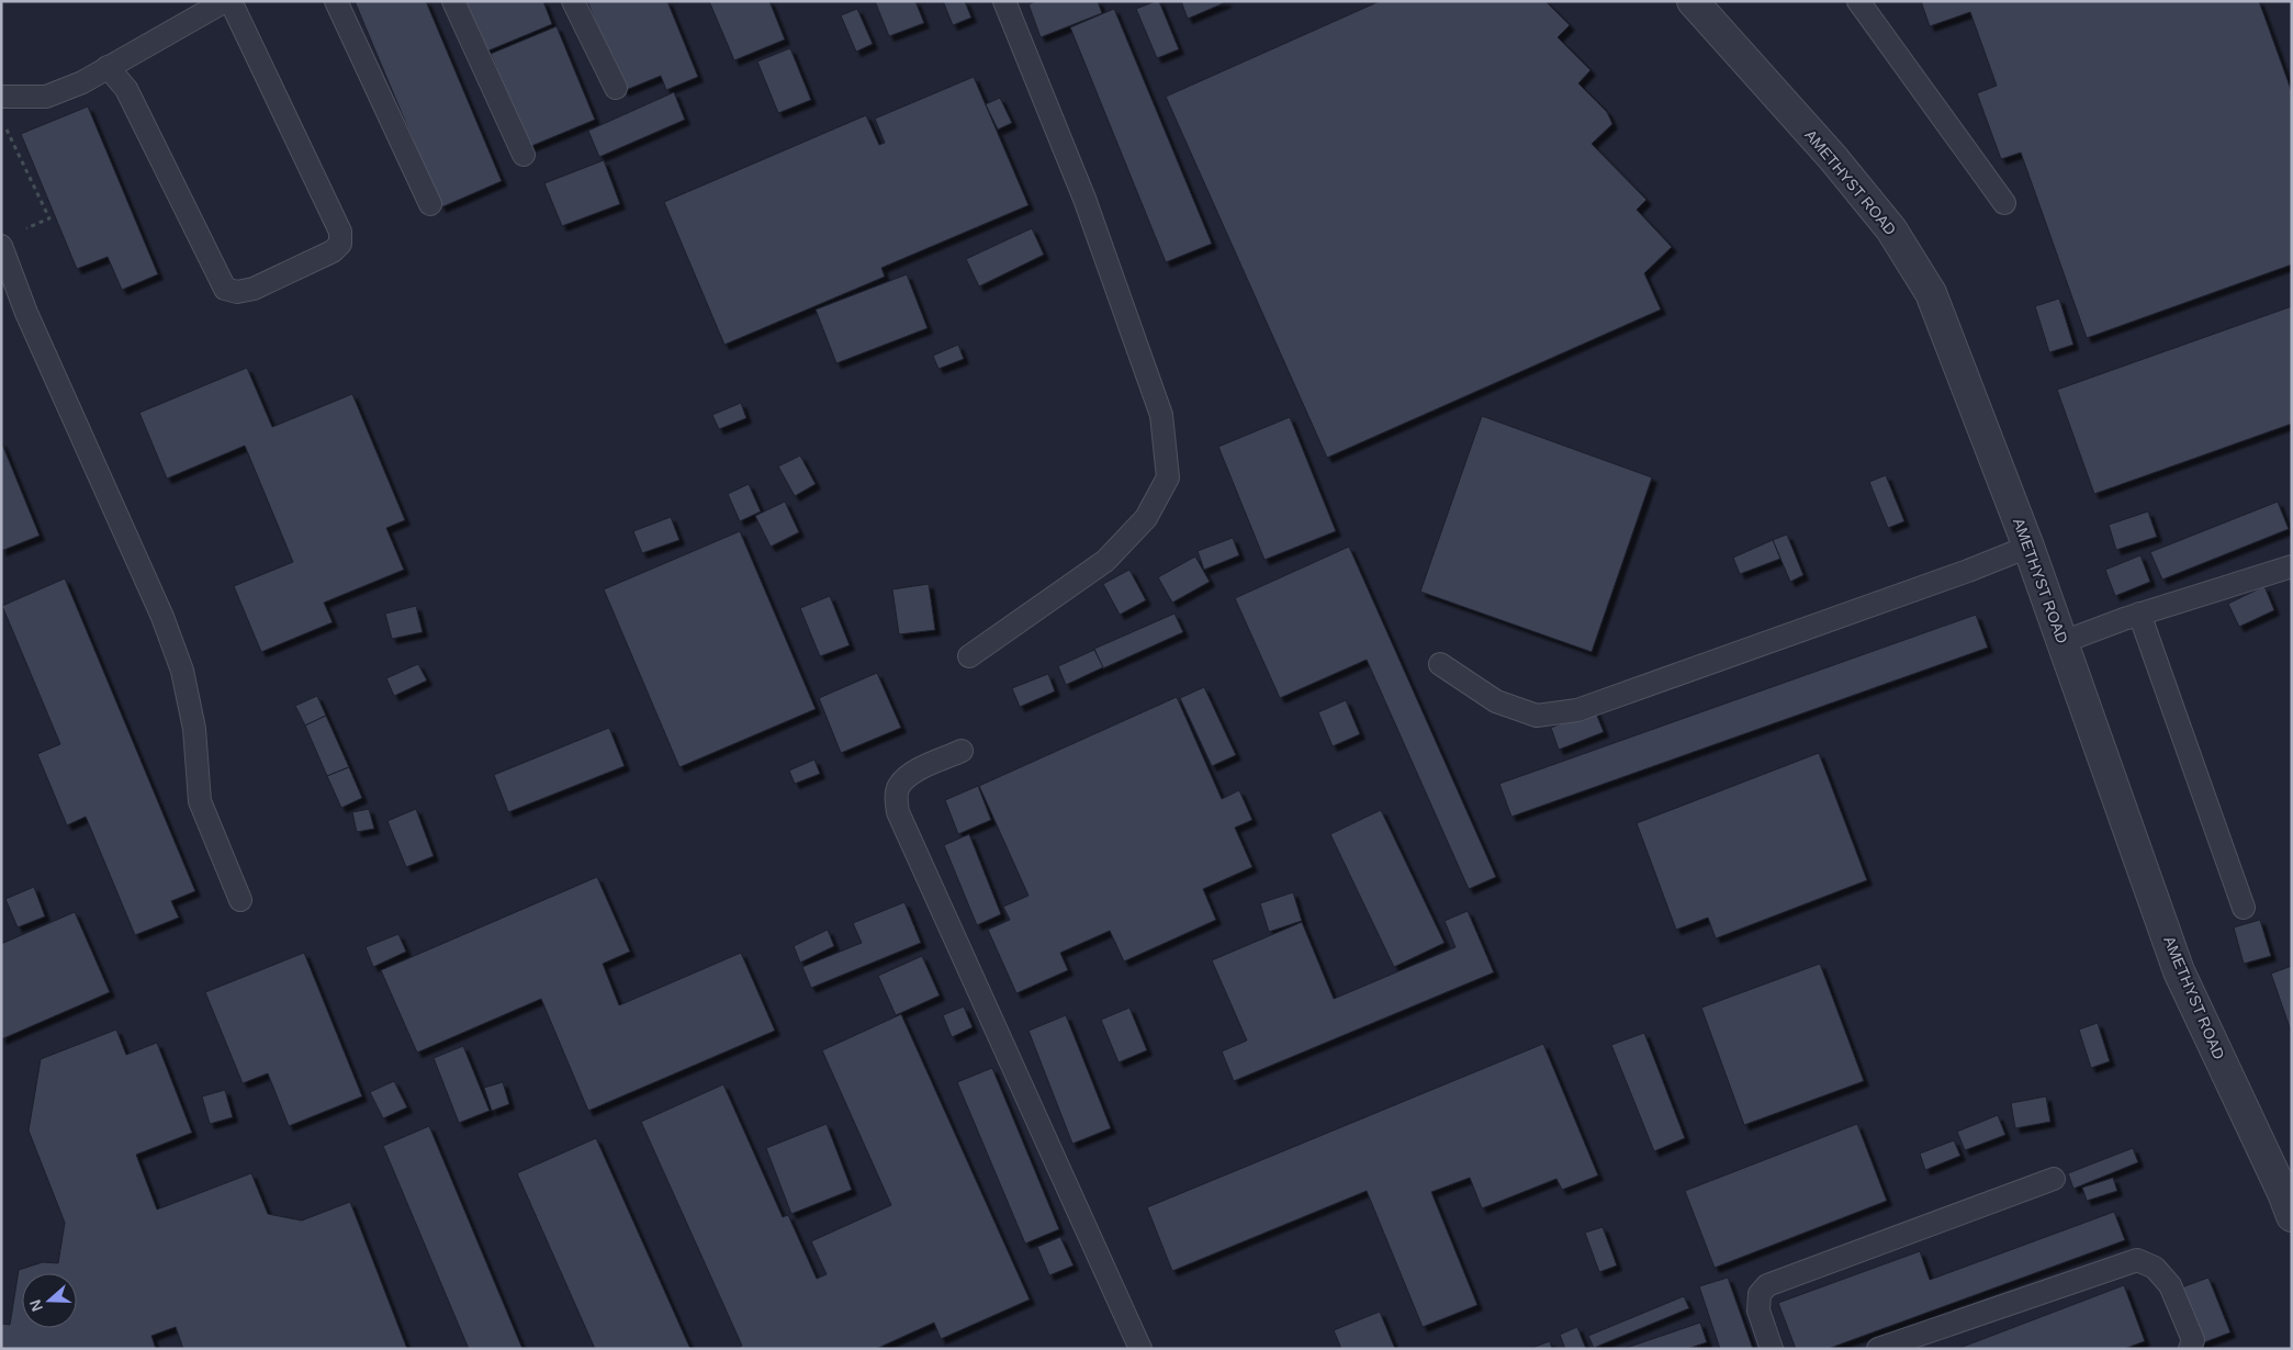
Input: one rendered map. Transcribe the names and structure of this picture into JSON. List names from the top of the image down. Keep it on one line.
{"streets":{"street":["AMETHYST ROAD"]},"north":"left"}
